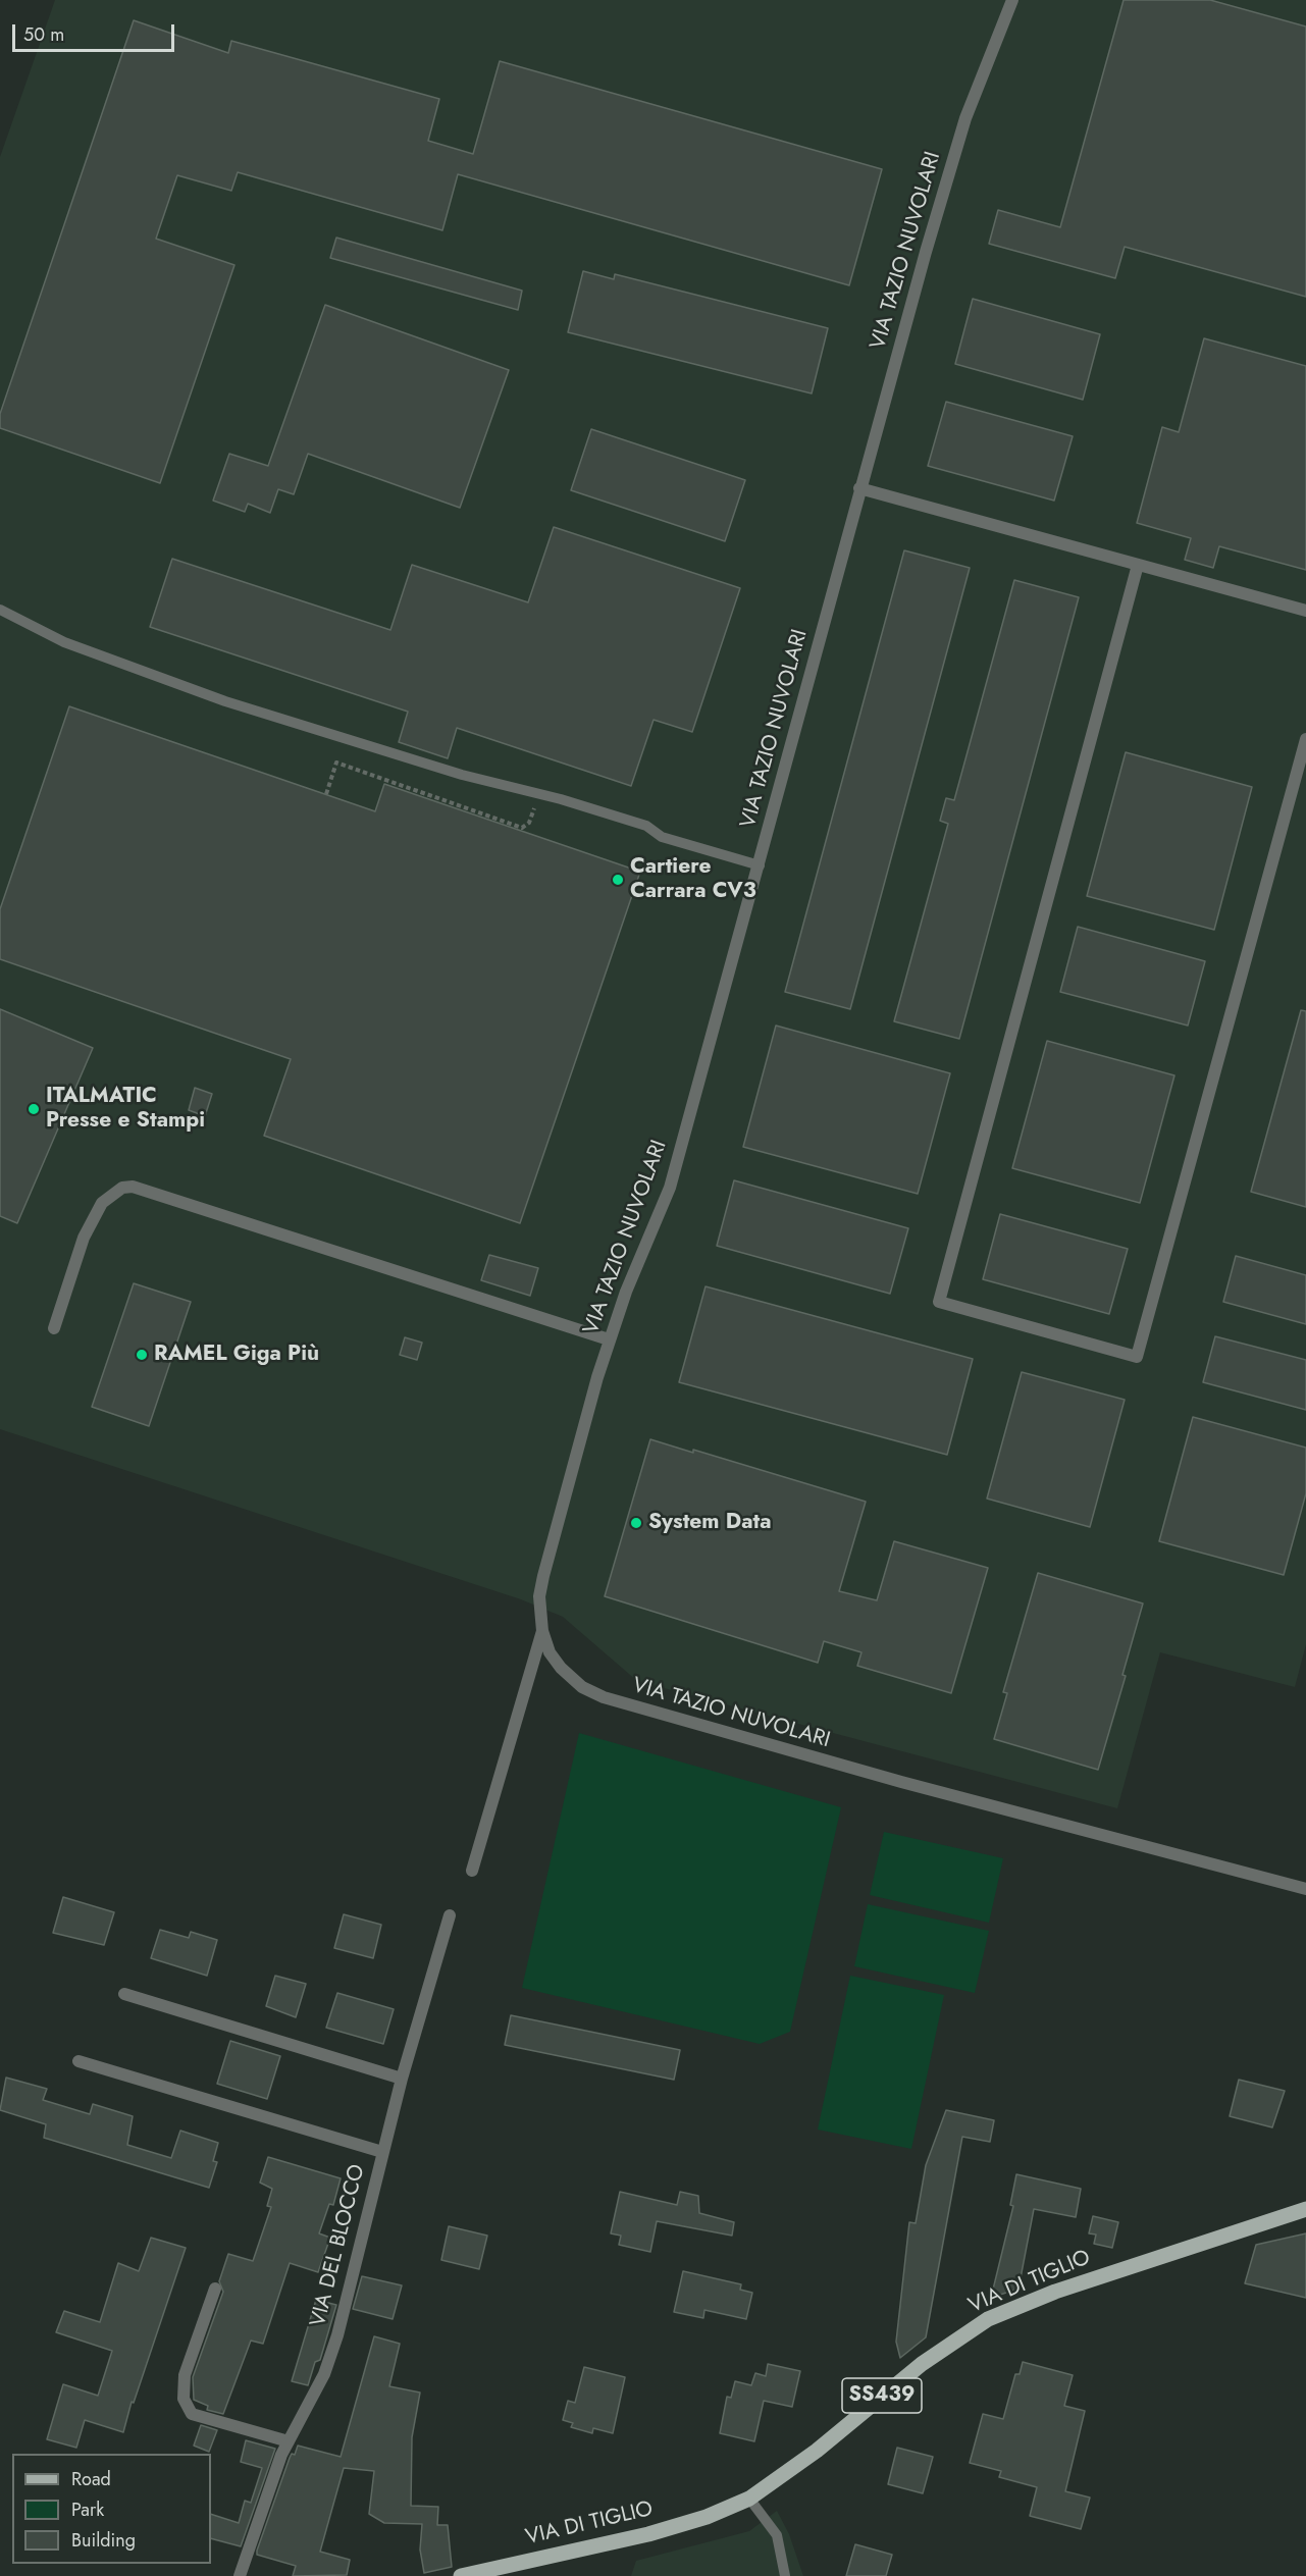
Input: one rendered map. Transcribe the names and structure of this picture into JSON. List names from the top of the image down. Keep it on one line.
{"streets":{"main road":["VIA DI TIGLIO","SS439"],"street":["VIA TAZIO NUVOLARI","VIA DEL BLOCCO"]},"places":["Cartiere Carrara CV3","ITALMATIC Presse e Stampi","RAMEL Giga Più","System Data"],"legend":["Road","Park","Building"],"scale_bar":"50 m"}
